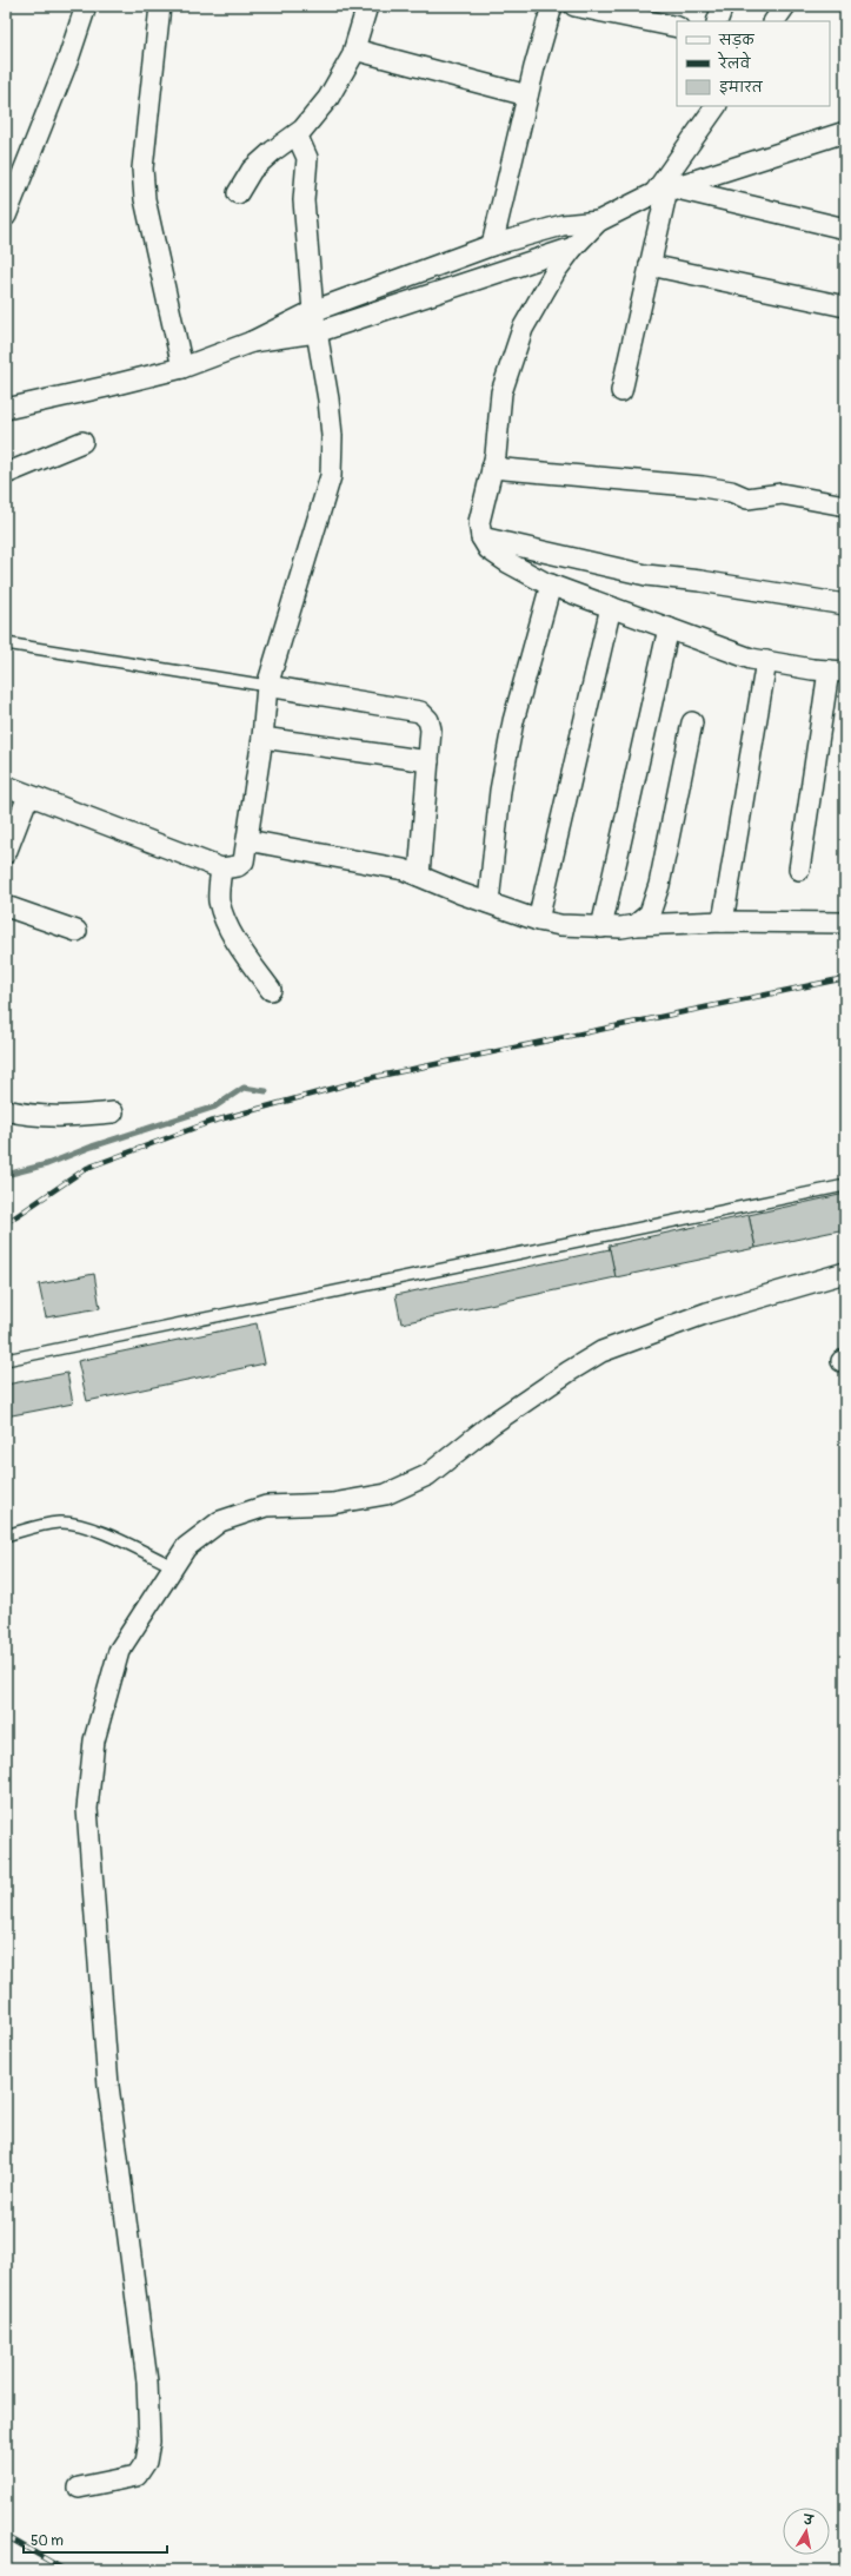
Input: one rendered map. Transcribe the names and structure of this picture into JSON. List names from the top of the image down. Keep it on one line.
{"legend":["सड़क","रेलवे","इमारत"],"scale_bar":"50 m","north":"top"}
